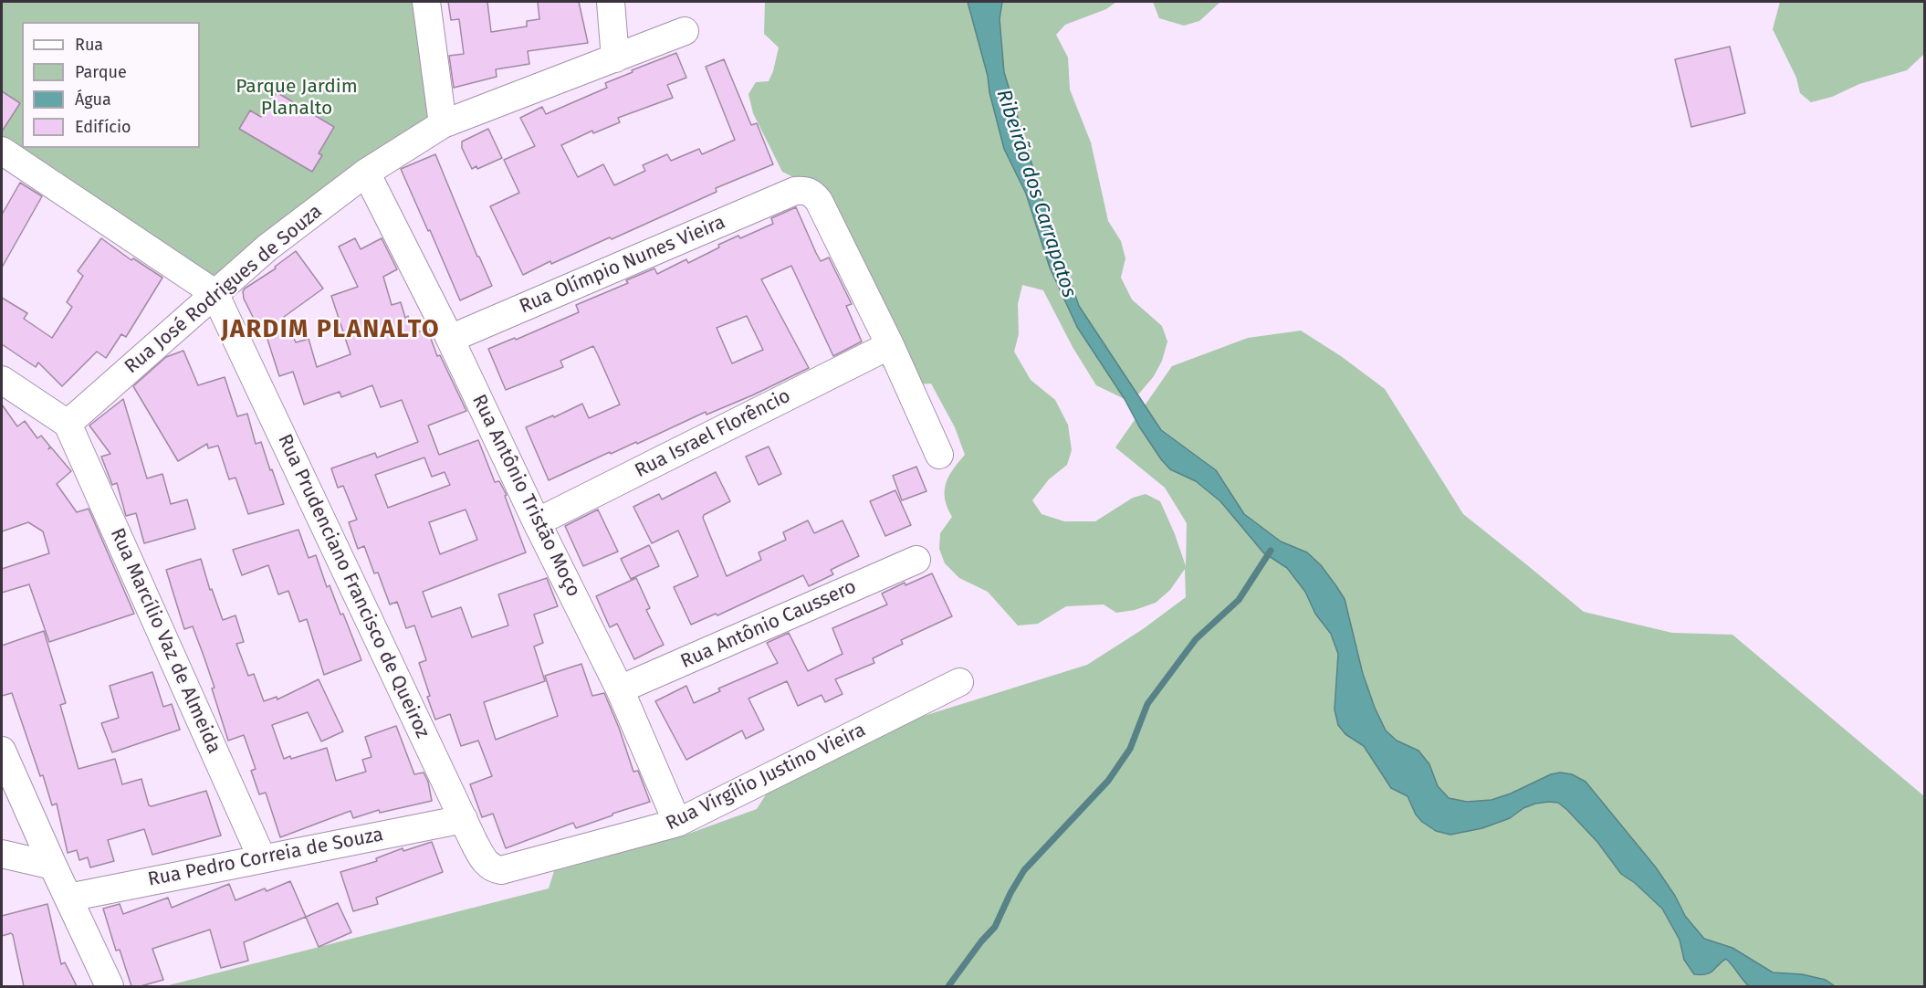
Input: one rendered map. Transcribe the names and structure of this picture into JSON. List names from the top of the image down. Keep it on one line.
{"streets":{"street":["Rua Olímpio Nunes Vieira","Rua José Rodrigues de Souza","Rua Israel Florêncio","Rua Antônio Tristão Moço","Rua Prudenciano Francisco de Queiroz","Rua Antônio Caussero","Rua Marcílio Vaz de Almeida","Rua Virgílio Justino Vieira","Rua Pedro Correia de Souza"]},"crossings":[["Rua Olímpio Nunes Vieira","Rua Israel Florêncio"],["Rua Olímpio Nunes Vieira","Rua Antônio Tristão Moço"],["Rua José Rodrigues de Souza","Rua Antônio Tristão Moço"],["Rua José Rodrigues de Souza","Rua Prudenciano Francisco de Queiroz"],["Rua José Rodrigues de Souza","Rua Marcílio Vaz de Almeida"],["Rua Israel Florêncio","Rua Antônio Tristão Moço"],["Rua Antônio Tristão Moço","Rua Antônio Caussero"],["Rua Antônio Tristão Moço","Rua Virgílio Justino Vieira"],["Rua Prudenciano Francisco de Queiroz","Rua Virgílio Justino Vieira"],["Rua Prudenciano Francisco de Queiroz","Rua Pedro Correia de Souza"],["Rua Marcílio Vaz de Almeida","Rua Pedro Correia de Souza"]],"districts":["JARDIM PLANALTO"],"water":["Ribeirão dos Carrapatos"],"parks":["Parque Jardim Planalto"],"legend":["Rua","Parque","Água","Edifício"]}
